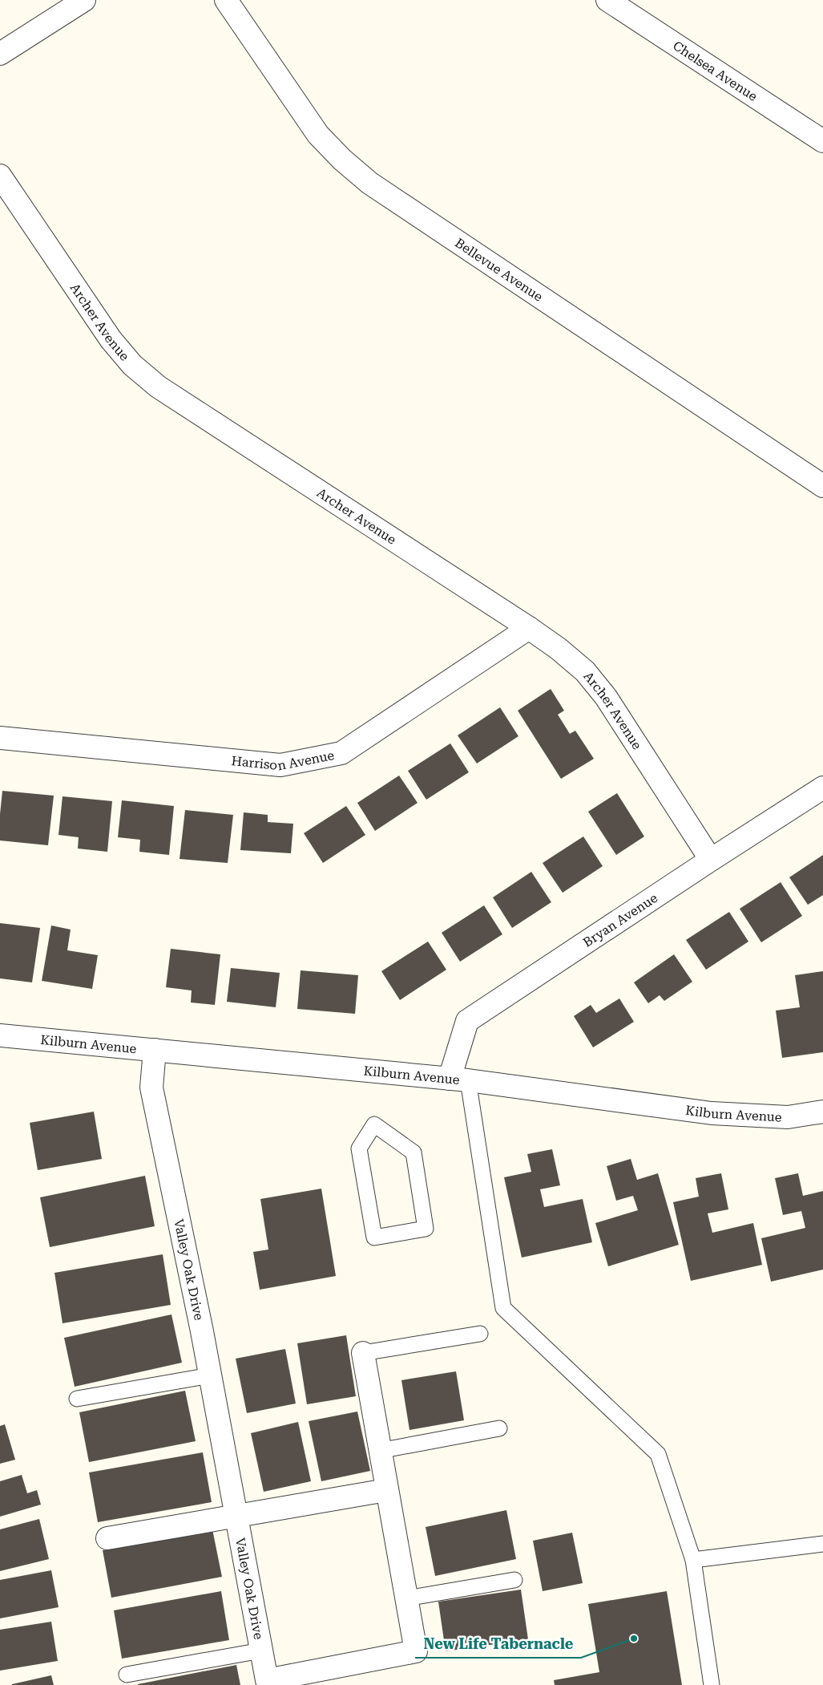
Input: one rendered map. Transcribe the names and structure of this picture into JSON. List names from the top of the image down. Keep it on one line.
{"streets":{"street":["Chelsea Avenue","Bellevue Avenue","Archer Avenue","Harrison Avenue","Bryan Avenue","Kilburn Avenue","Valley Oak Drive"]},"crossings":[["Archer Avenue","Harrison Avenue"],["Archer Avenue","Bryan Avenue"],["Bryan Avenue","Kilburn Avenue"],["Kilburn Avenue","Valley Oak Drive"]],"places":["New Life Tabernacle"]}
